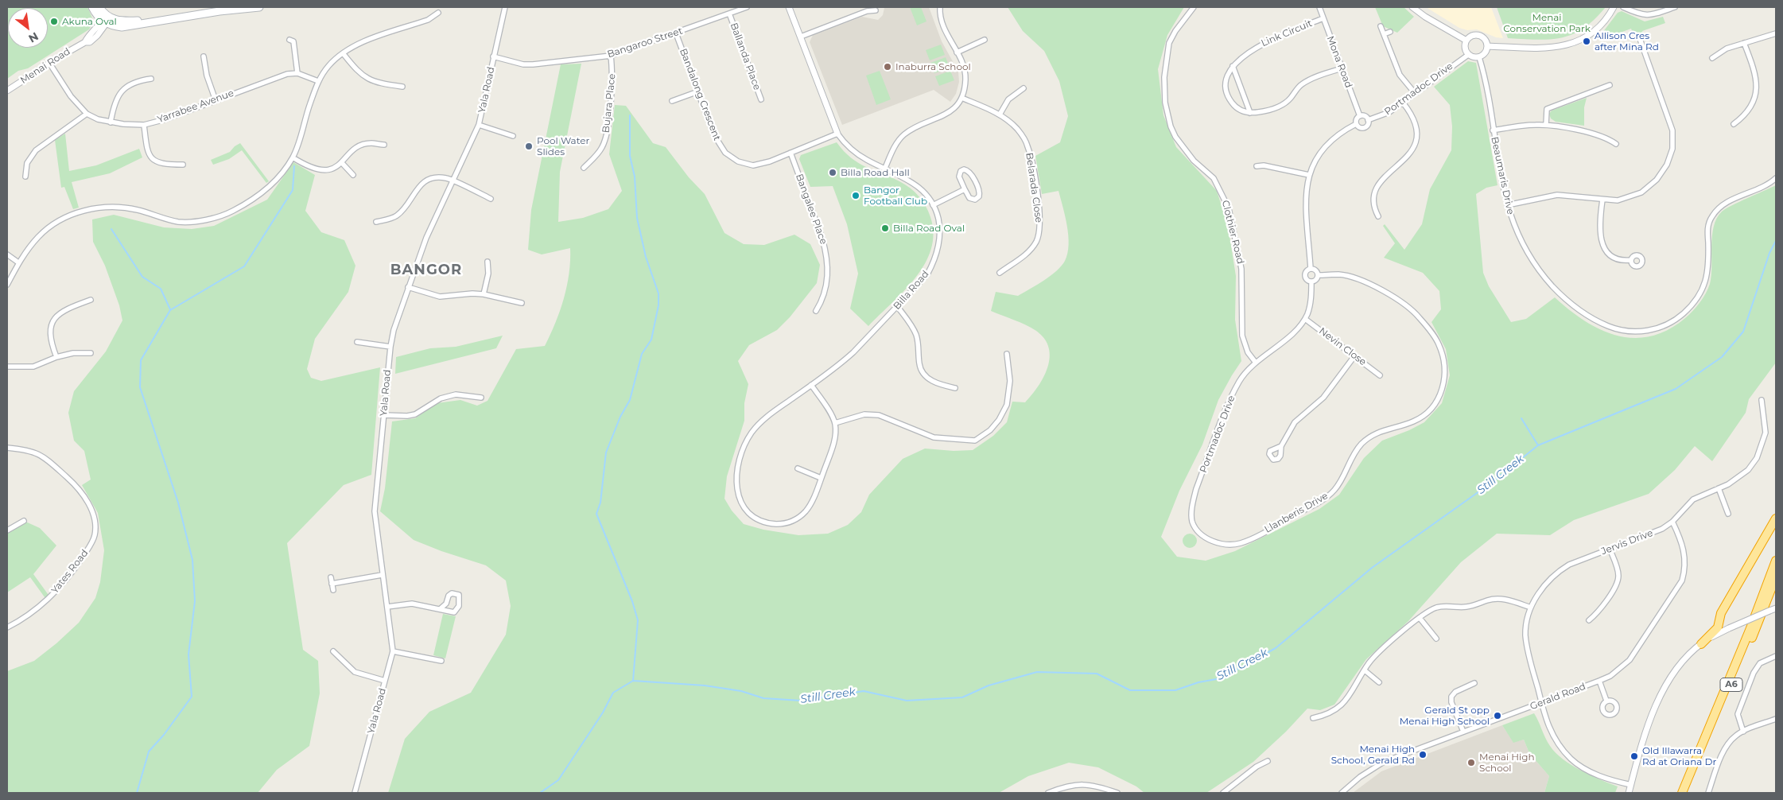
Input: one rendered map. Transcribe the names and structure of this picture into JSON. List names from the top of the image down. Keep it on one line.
{"streets":{"highway":["A6"],"street":["Link Circuit","Bangaroo Street","Ballanda Place","Mona Road","Menai Road","Portmadoc Drive","Yala Road","Bandalong Crescent","Bujara Place","Yarrabee Avenue","Beaumaris Drive","Belarada Close","Bangalee Place","Clothier Road","Billa Road","Nevin Close","Llanberis Drive","Jervis Drive","Yates Road","Gerald Road"]},"crossings":[["Link Circuit","Mona Road"],["Bangaroo Street","Ballanda Place"],["Bangaroo Street","Yala Road"],["Bangaroo Street","Bandalong Crescent"],["Bangaroo Street","Bujara Place"],["Mona Road","Portmadoc Drive"],["Menai Road","Yarrabee Avenue"],["Portmadoc Drive","Beaumaris Drive"],["Portmadoc Drive","Clothier Road"],["Portmadoc Drive","Nevin Close"],["Portmadoc Drive","Llanberis Drive"],["Bandalong Crescent","Bangalee Place"],["Bandalong Crescent","Billa Road"],["Jervis Drive","Gerald Road"]],"districts":["BANGOR"],"water":["Still Creek"],"parks":["Menai Conservation Park"],"places":["Akuna Oval","Allison Cres after Mina Rd","Inaburra School","Pool Water Slides","Billa Road Hall","Bangor Football Club","Billa Road Oval","Gerald St opp Menai High School","Menai High School, Gerald Rd","Old Illawarra Rd at Oriana Dr","Menai High School"],"north":"bottom right"}
